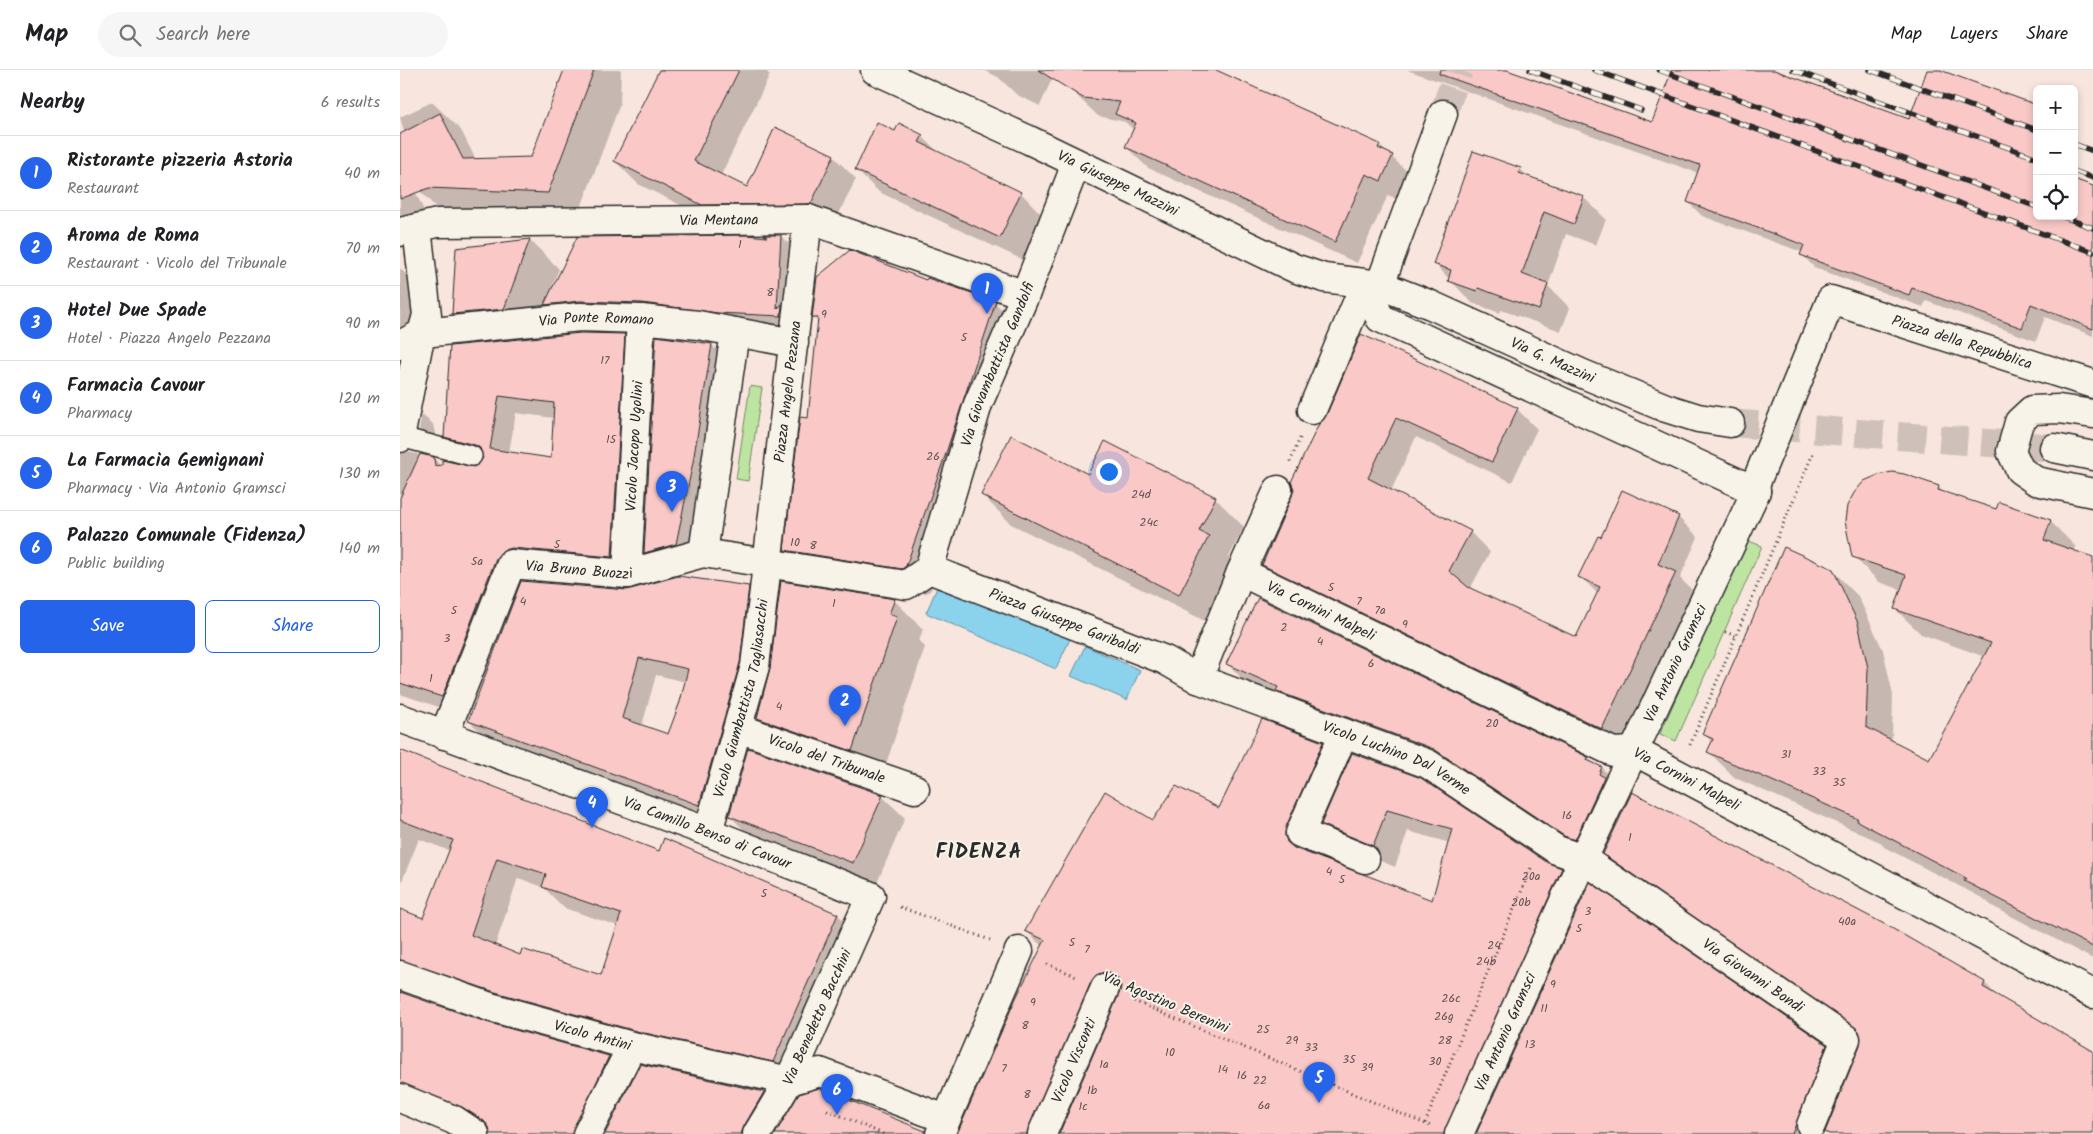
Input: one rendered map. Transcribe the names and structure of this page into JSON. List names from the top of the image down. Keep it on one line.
{"streets":{"street":["Via Giuseppe Mazzini","Via Mentana","Via Ponte Romano","Piazza della Repubblica","Via G. Mazzini","Via Giovambattista Gandolfi","Piazza Angelo Pezzana","Vicolo Jacopo Ugolini","Via Bruno Buozzi","Via Cornini Malpeli","Piazza Giuseppe Garibaldi","Via Antonio Gramsci","Vicolo Giambattista Tagliasacchi","Vicolo del Tribunale","Vicolo Luchino Dal Verme","Via Camillo Benso di Cavour","Via Giovanni Bondi","Via Benedetto Bacchini","Vicolo Antini","Vicolo Visconti"],"path":["Via Agostino Berenini"]},"crossings":[["Via Giuseppe Mazzini","Via G. Mazzini"],["Via Giuseppe Mazzini","Via Giovambattista Gandolfi"],["Via Mentana","Via Giovambattista Gandolfi"],["Via Mentana","Piazza Angelo Pezzana"],["Via Ponte Romano","Piazza Angelo Pezzana"],["Via Ponte Romano","Vicolo Jacopo Ugolini"],["Piazza della Repubblica","Via Antonio Gramsci"],["Via Giovambattista Gandolfi","Via Bruno Buozzi"],["Via Giovambattista Gandolfi","Piazza Giuseppe Garibaldi"],["Piazza Angelo Pezzana","Via Bruno Buozzi"],["Piazza Angelo Pezzana","Vicolo Giambattista Tagliasacchi"],["Vicolo Jacopo Ugolini","Via Bruno Buozzi"],["Via Bruno Buozzi","Piazza Giuseppe Garibaldi"],["Via Bruno Buozzi","Vicolo Giambattista Tagliasacchi"],["Via Bruno Buozzi","Via Camillo Benso di Cavour"],["Via Cornini Malpeli","Via Antonio Gramsci"],["Piazza Giuseppe Garibaldi","Vicolo Luchino Dal Verme"],["Via Antonio Gramsci","Vicolo Luchino Dal Verme"],["Via Antonio Gramsci","Via Giovanni Bondi"],["Vicolo Giambattista Tagliasacchi","Vicolo del Tribunale"],["Vicolo Giambattista Tagliasacchi","Via Camillo Benso di Cavour"],["Vicolo Luchino Dal Verme","Via Giovanni Bondi"],["Via Camillo Benso di Cavour","Via Agostino Berenini"],["Via Camillo Benso di Cavour","Via Benedetto Bacchini"],["Via Agostino Berenini","Via Benedetto Bacchini"],["Via Agostino Berenini","Vicolo Visconti"],["Via Benedetto Bacchini","Vicolo Antini"]],"districts":["FIDENZA"],"house_numbers":["1","8","9","5","17","15","26","24d","24c","10","5","8","5a","5","4","7","1","5","7a","9","2","3","4","6","1","4","20","31","33","35","16","1","4","20a","5","5","20b","3","40a","5","5","24","7","24b","9","26c","9","11","26g","8","25","29","28","13","33","10","35","30","1a","39","7","14","16","22","1b","8","6a","1c"],"page":{"header":"Map","search":"Search here","nav":["Map","Layers","Share"],"heading":["Nearby","6 results"],"map_buttons":["+","−"],"list":[{"mark":"1","name":"Ristorante pizzeria Astoria","note":"Restaurant","value":"40 m"},{"mark":"2","name":"Aroma de Roma","note":"Restaurant · Vicolo del Tribunale","value":"70 m"},{"mark":"3","name":"Hotel Due Spade","note":"Hotel · Piazza Angelo Pezzana","value":"90 m"},{"mark":"4","name":"Farmacia Cavour","note":"Pharmacy","value":"120 m"},{"mark":"5","name":"La Farmacia Gemignani","note":"Pharmacy · Via Antonio Gramsci","value":"130 m"},{"mark":"6","name":"Palazzo Comunale (Fidenza)","note":"Public building","value":"140 m"}],"pins":["1","3","2","4","5","6"],"buttons":["Save","Share"]}}
